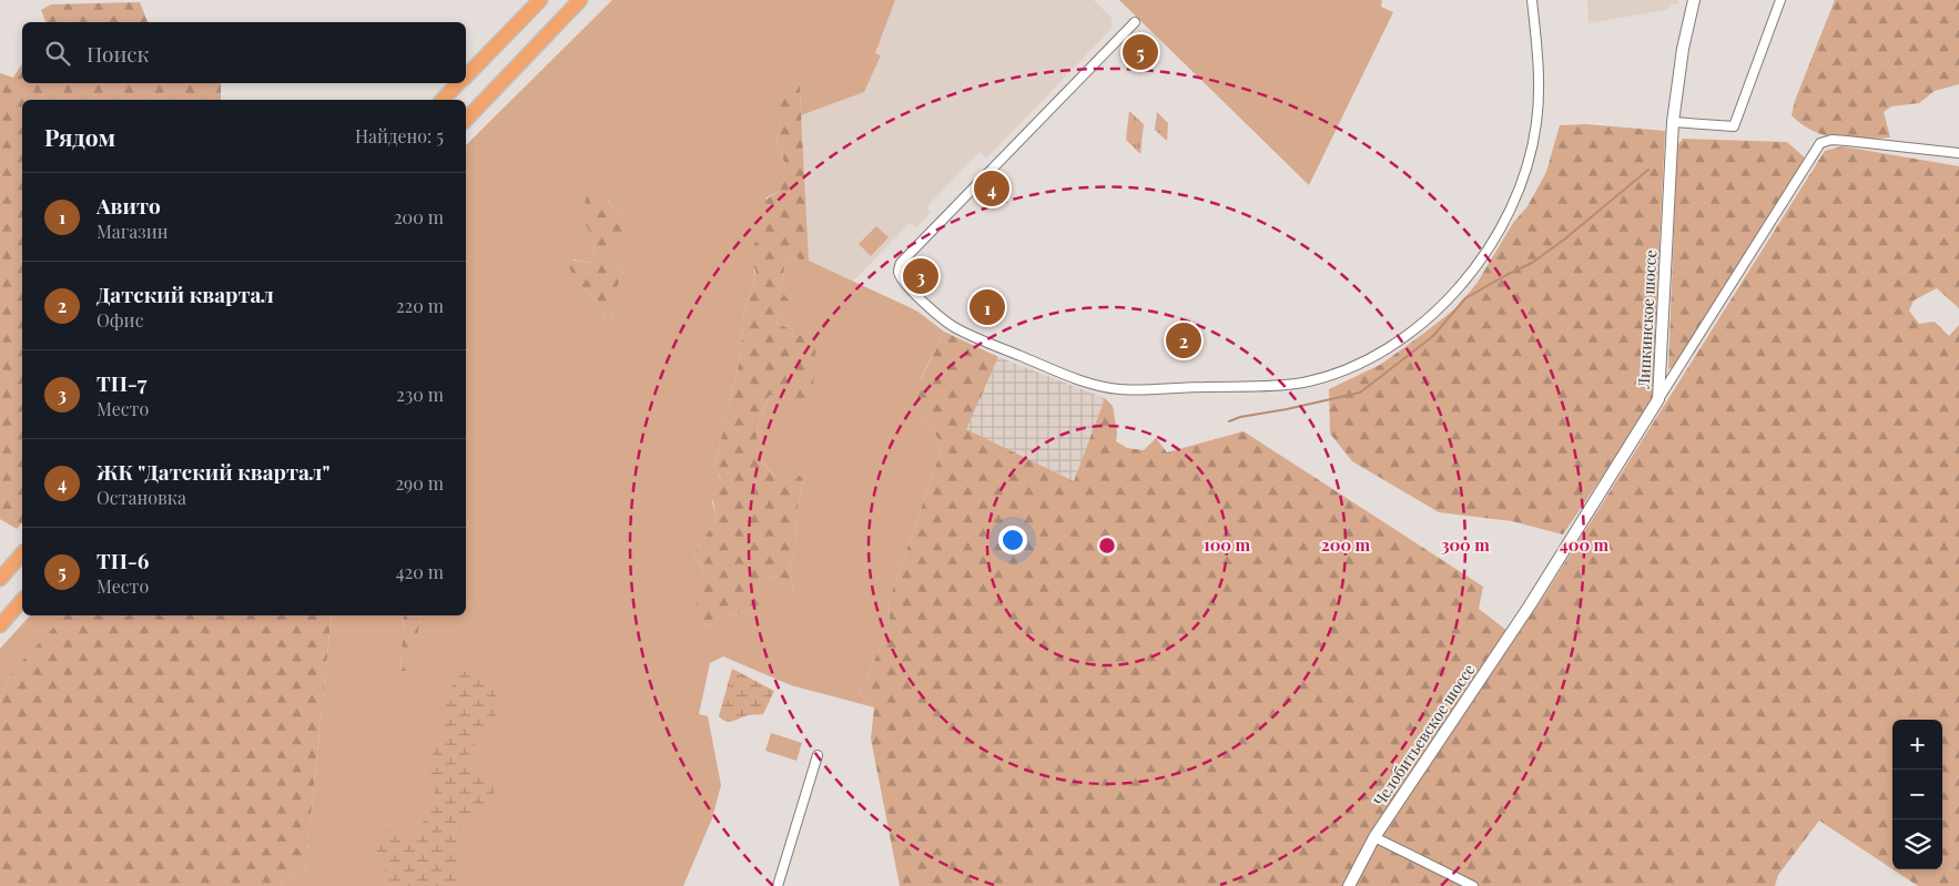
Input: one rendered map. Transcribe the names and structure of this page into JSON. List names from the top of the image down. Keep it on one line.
{"streets":{"street":["Липкинское шоссе","Челобитьевское шоссе"]},"crossings":[["Липкинское шоссе","Челобитьевское шоссе"]],"page":{"search":"Поиск","pins":["5","4","3","1","2"],"heading":["Рядом","Найдено: 5"],"list":[{"mark":"1","name":"Авито","note":"Магазин","value":"200 m"},{"mark":"2","name":"Датский квартал","note":"Офис","value":"220 m"},{"mark":"3","name":"ТП-7","note":"Место","value":"230 m"},{"mark":"4","name":"ЖК \"Датский квартал\"","note":"Остановка","value":"290 m"},{"mark":"5","name":"ТП-6","note":"Место","value":"420 m"}],"map_buttons":["+","−"]},"rings":["100 m","200 m","300 m","400 m"]}
